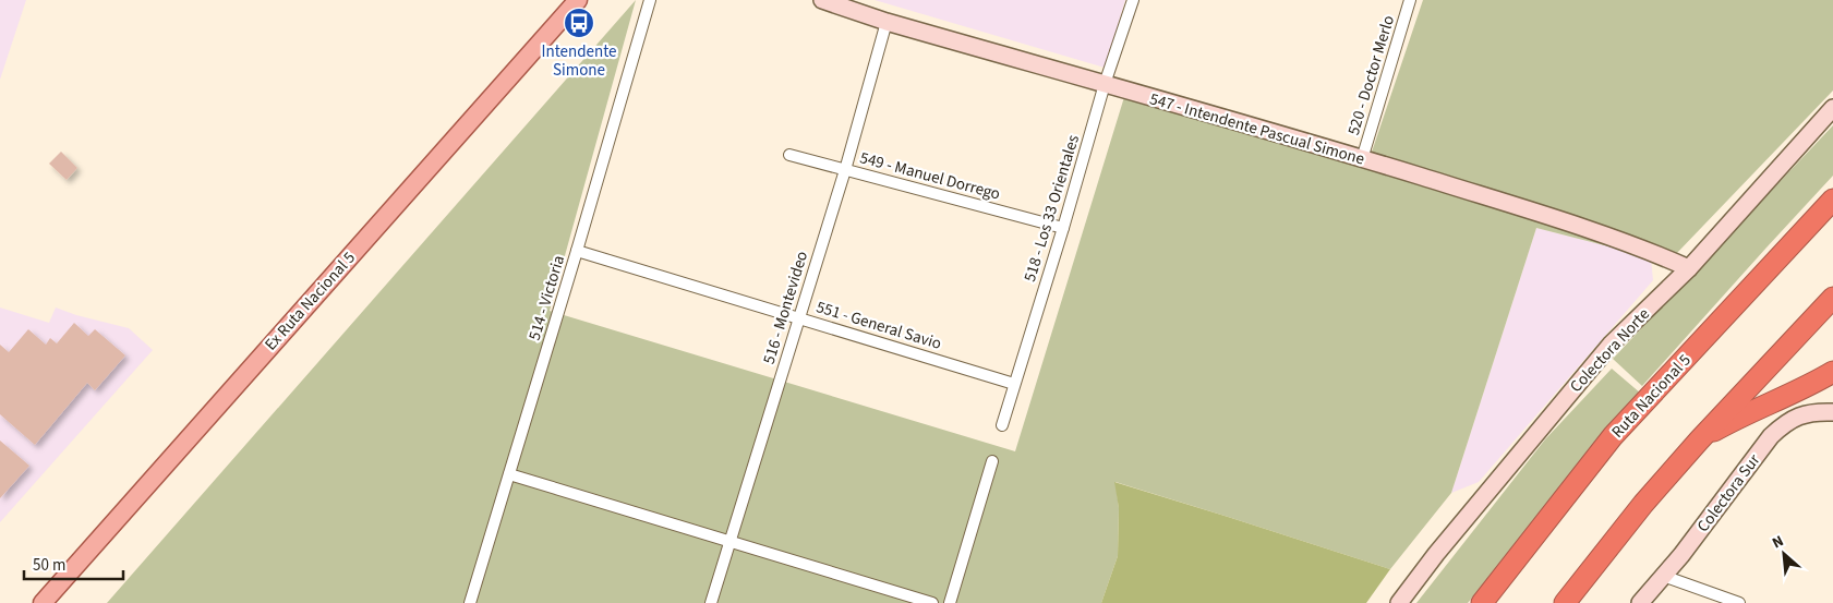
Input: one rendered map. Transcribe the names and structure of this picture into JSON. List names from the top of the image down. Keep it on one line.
{"streets":{"highway":["Ruta Nacional 5"],"main road":["Ex Ruta Nacional 5"],"street":["520 - Doctor Merlo","547 - Intendente Pascual Simone","549 - Manuel Dorrego","518 - Los 33 Orientales","514 - Victoria","516 - Montevideo","551 - General Savio","Colectora Norte","Colectora Sur"]},"crossings":[["520 - Doctor Merlo","547 - Intendente Pascual Simone"],["547 - Intendente Pascual Simone","518 - Los 33 Orientales"],["547 - Intendente Pascual Simone","516 - Montevideo"],["547 - Intendente Pascual Simone","Colectora Norte"],["549 - Manuel Dorrego","518 - Los 33 Orientales"],["549 - Manuel Dorrego","516 - Montevideo"],["518 - Los 33 Orientales","551 - General Savio"],["514 - Victoria","551 - General Savio"],["516 - Montevideo","551 - General Savio"]],"places":{"bus stop":["Intendente Simone"]},"scale_bar":"50 m","north":"top left"}
